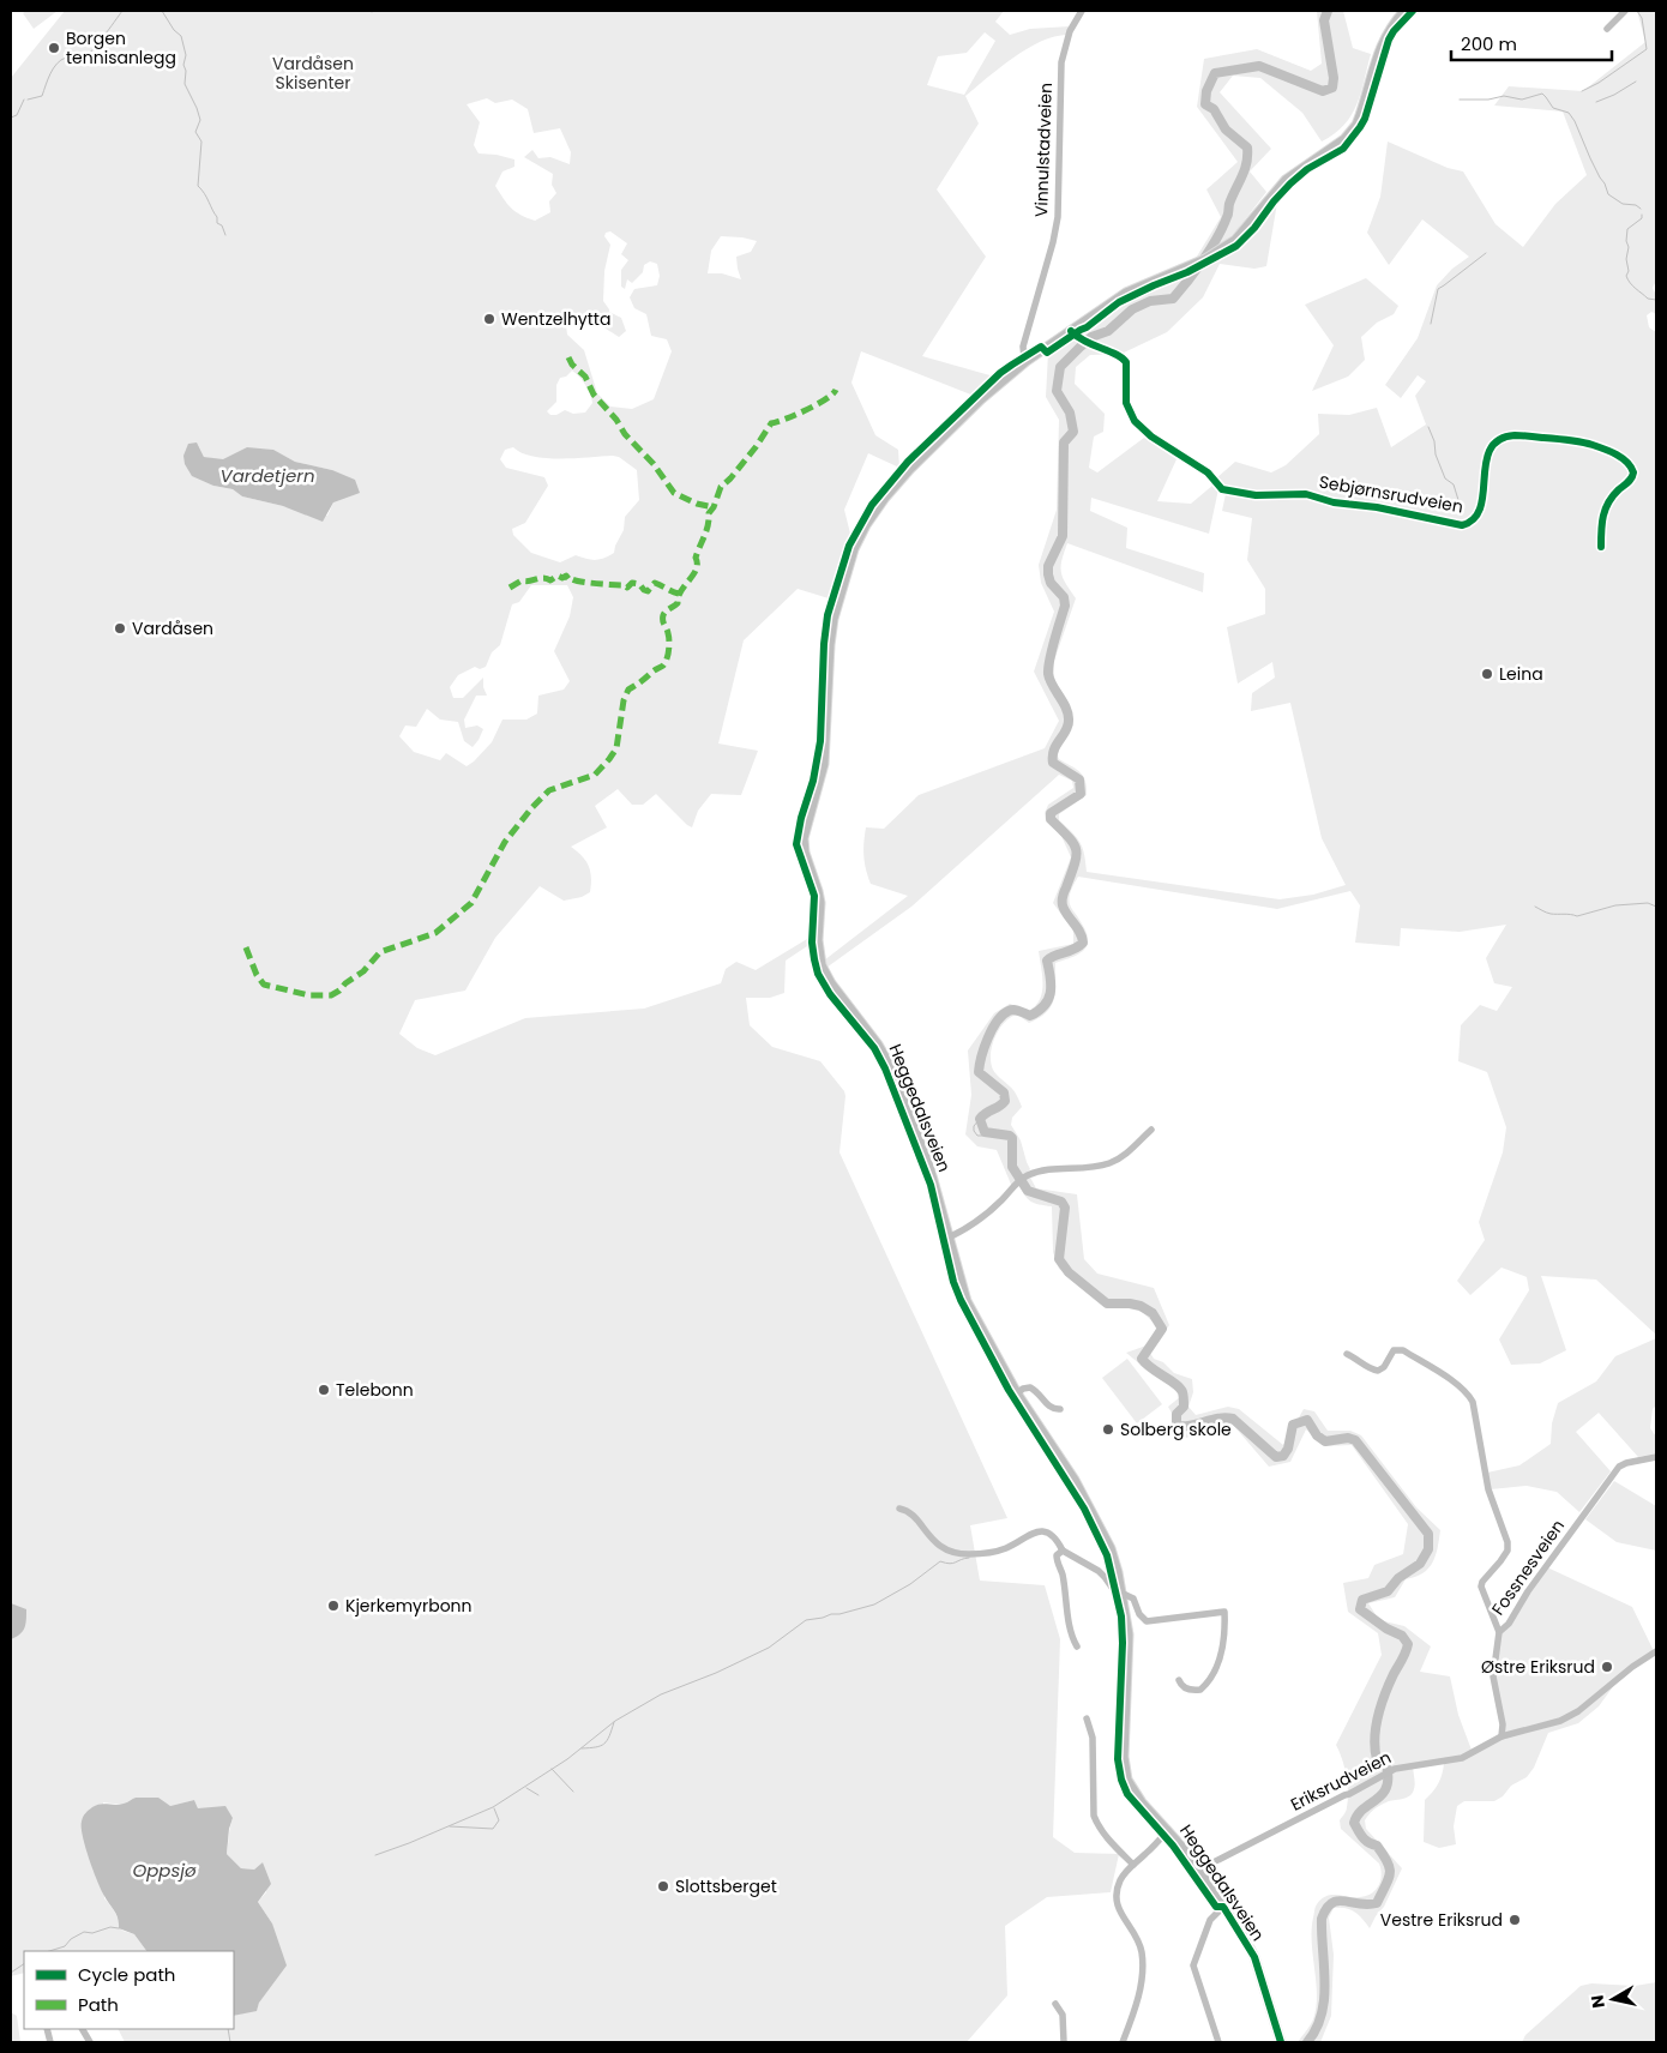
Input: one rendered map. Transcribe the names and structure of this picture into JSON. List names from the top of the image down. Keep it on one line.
{"streets":{"main road":["Heggedalsveien"],"street":["Vinnulstadveien","Sebjørnsrudveien","Fossnesveien","Eriksrudveien"]},"crossings":[["Vinnulstadveien","Heggedalsveien"],["Sebjørnsrudveien","Heggedalsveien"],["Heggedalsveien","Eriksrudveien"],["Fossnesveien","Eriksrudveien"]],"water":["Vardetjern","Oppsjø"],"parks":["Vardåsen Skisenter"],"places":["Borgen tennisanlegg","Wentzelhytta","Vardåsen","Leina","Telebonn","Solberg skole","Kjerkemyrbonn","Østre Eriksrud","Slottsberget","Vestre Eriksrud"],"legend":["Cycle path","Path"],"scale_bar":"200 m","north":"left"}
